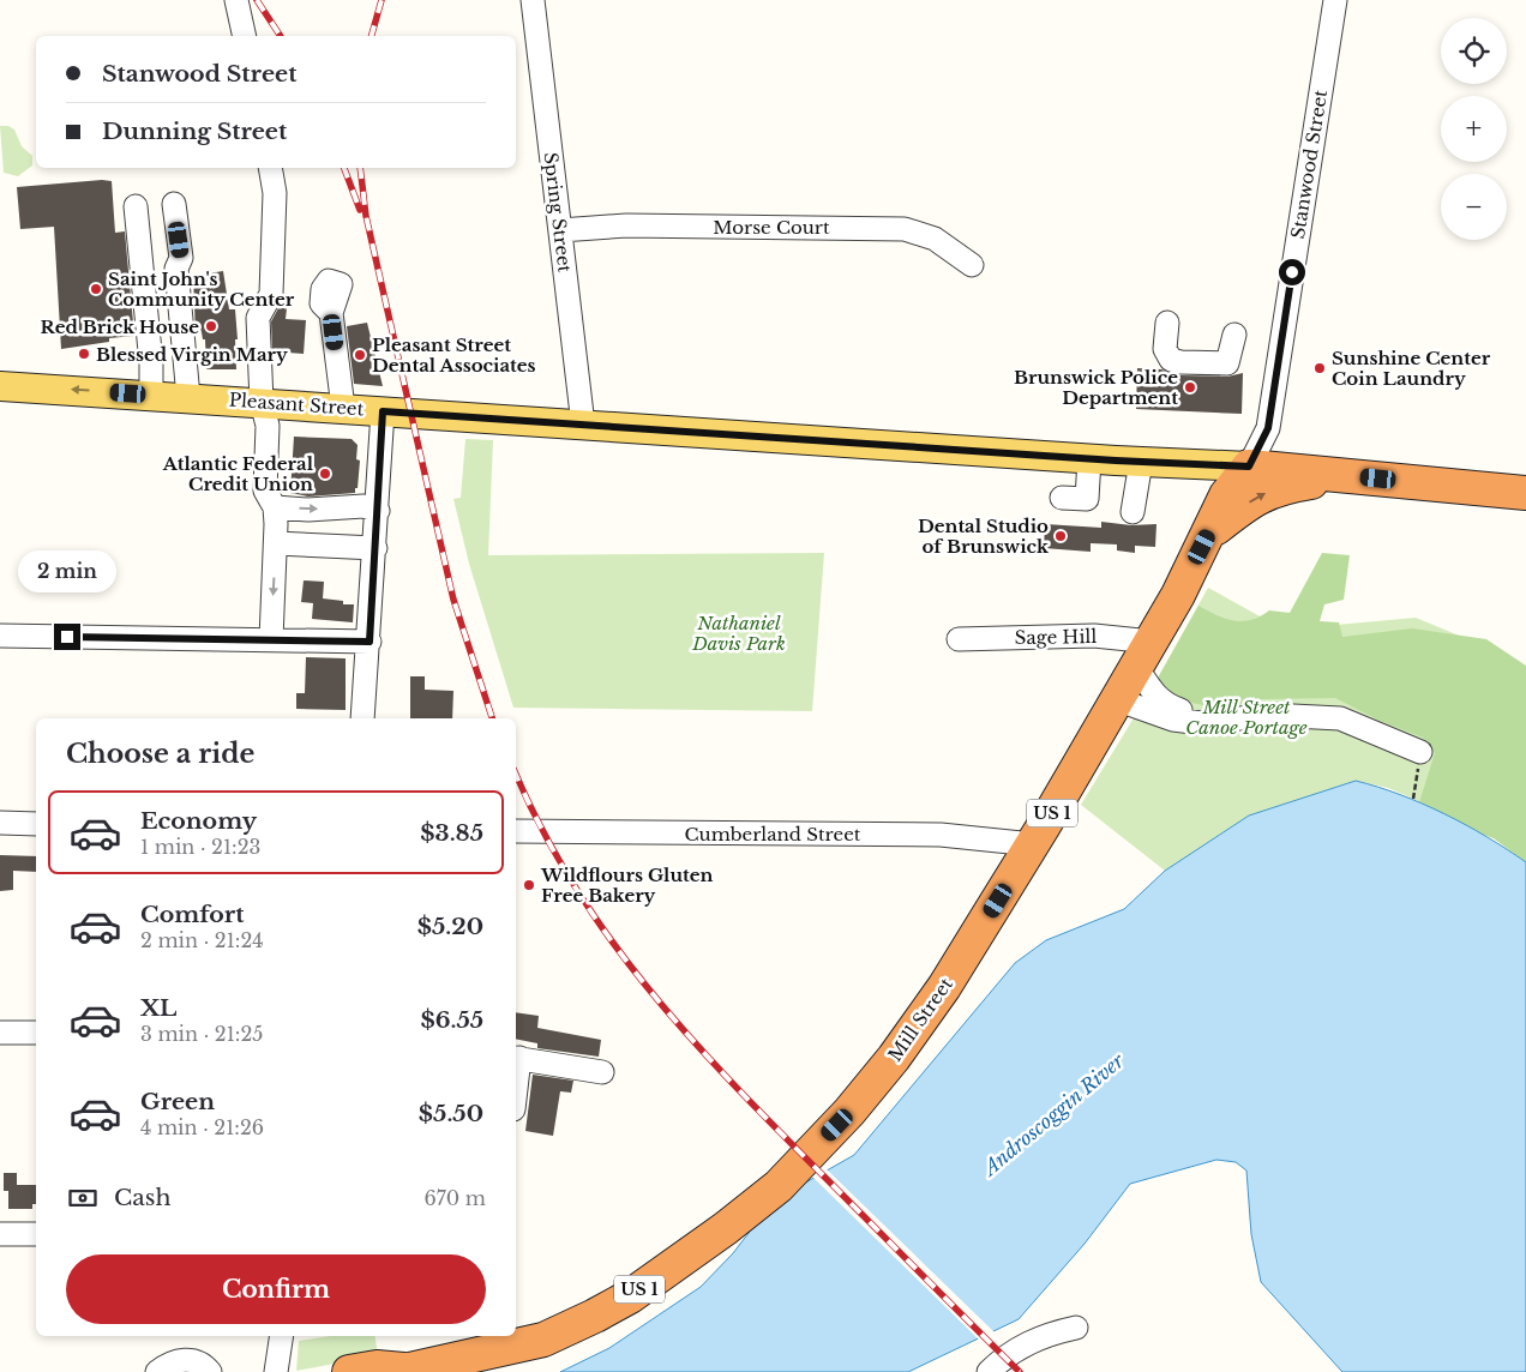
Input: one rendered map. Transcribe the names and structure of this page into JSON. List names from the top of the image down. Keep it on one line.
{"streets":{"highway":["Pleasant Street","US 1","Mill Street"],"street":["Stanwood Street","Spring Street","Morse Court","Sage Hill","Cumberland Street"]},"crossings":[["Stanwood Street","Pleasant Street"],["Stanwood Street","Mill Street"],["Spring Street","Morse Court"],["Spring Street","Pleasant Street"],["Pleasant Street","US 1"],["Pleasant Street","Mill Street"],["Sage Hill","Mill Street"],["US 1","Mill Street"],["Cumberland Street","Mill Street"]],"water":["Androscoggin River"],"parks":["Nathaniel Davis Park","Mill Street Canoe Portage"],"places":["Saint John's Community Center","Red Brick House","Blessed Virgin Mary","Pleasant Street Dental Associates","Sunshine Center Coin Laundry","Brunswick Police Department","Atlantic Federal Credit Union","Dental Studio of Brunswick","Wildflours Gluten Free Bakery"],"page":{"map_buttons":["+","−"],"banner":["Stanwood Street","Dunning Street"],"bubble":"2 min","heading":"Choose a ride","list":[{"name":"Economy","note":"1 min · 21:23","value":"$3.85"},{"name":"Comfort","note":"2 min · 21:24","value":"$5.20"},{"name":"XL","note":"3 min · 21:25","value":"$6.55"},{"name":"Green","note":"4 min · 21:26","value":"$5.50"}],"pay":["Cash","670 m"],"buttons":"Confirm"}}
